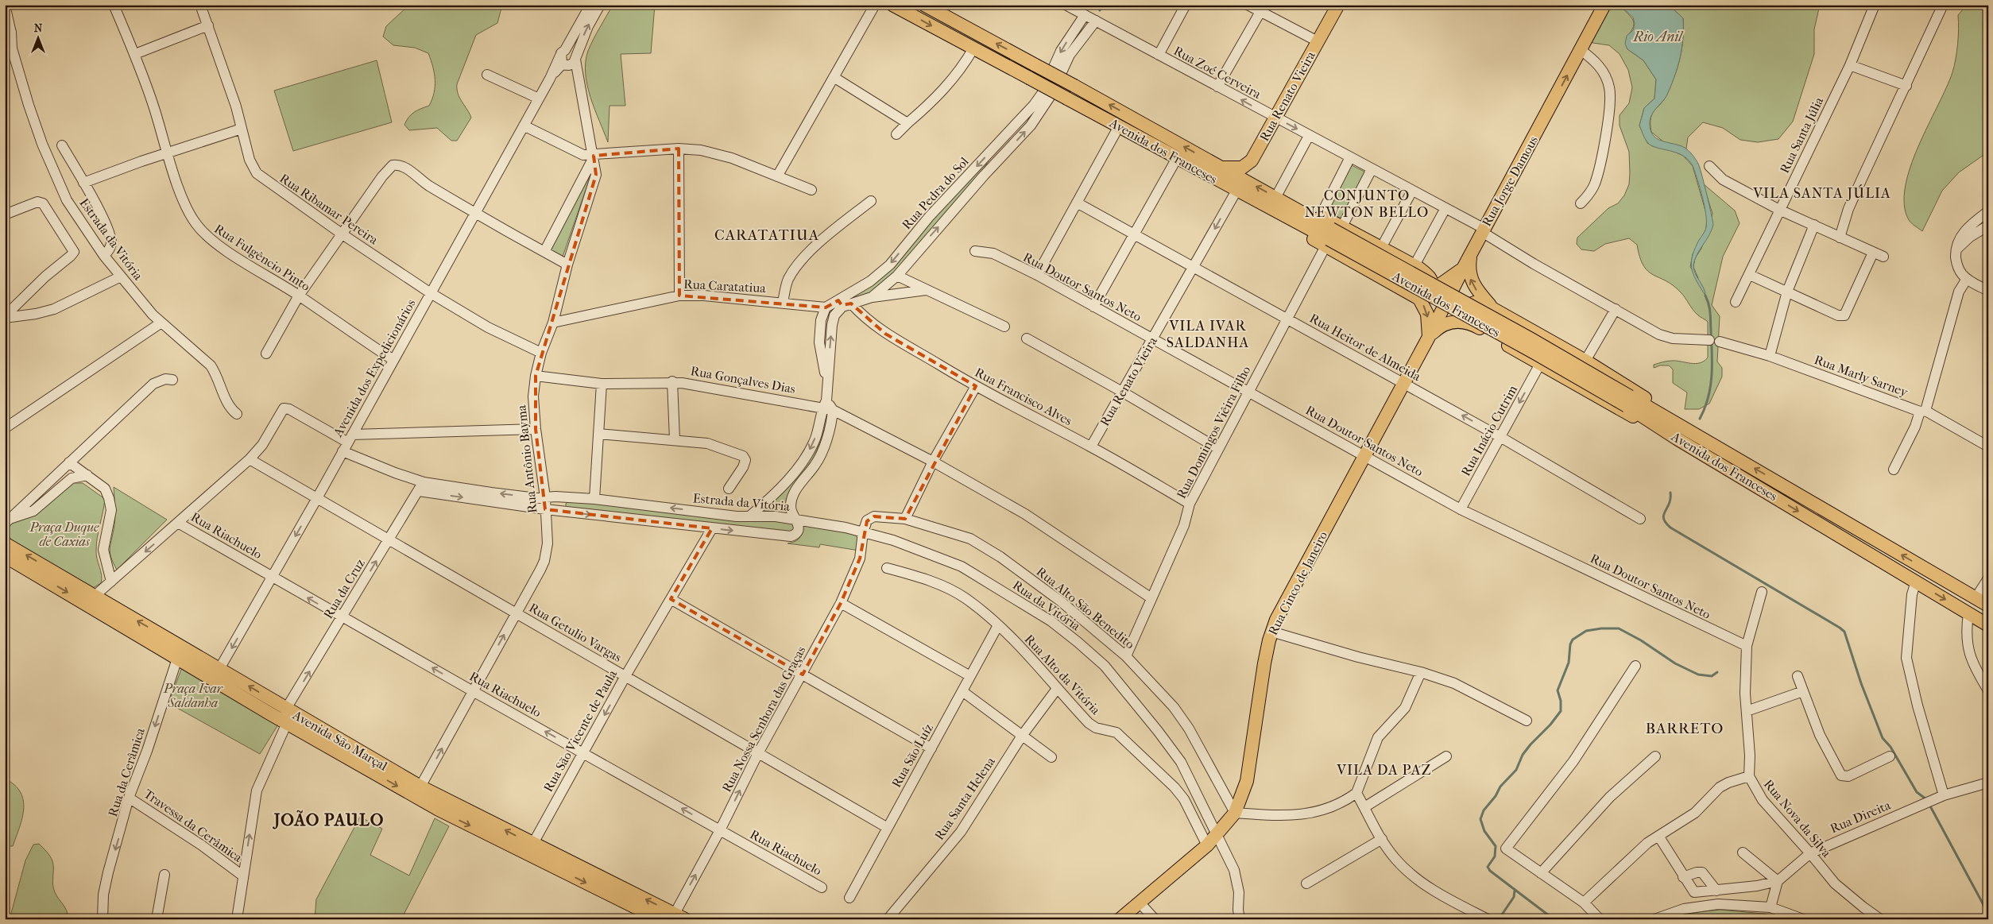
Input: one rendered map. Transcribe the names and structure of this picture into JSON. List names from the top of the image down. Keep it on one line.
{"streets":{"main road":["Rua Renato Vieira","Avenida dos Franceses","Rua Jorge Damous","Rua Cinco de Janeiro","Avenida São Marçal"],"street":["Rua Zoé Cerveira","Rua Santa Júlia","Rua Pedra do Sol","Rua Ribamar Pereira","Estrada da Vitória","Rua Fulgêncio Pinto","Rua Caratatiua","Rua Doutor Santos Neto","Rua Heitor de Almeida","Avenida dos Expedicionários","Rua Marly Sarney","Rua Gonçalves Dias","Rua Francisco Alves","Rua Inácio Cutrim","Rua Domingos Viêira Filho","Rua Antônio Bayma","Rua Riachuelo","Rua da Cruz","Rua da Vitória","Rua Alto São Benedito","Rua Getulio Vargas","Rua Alto da Vitória","Rua Nossa Senhora das Graças","Rua São Vicente de Paula","Rua São Luíz","Rua da Cerâmica","Rua Santa Helena","Rua Direita","Rua Nova da Silva","Travessa da Cerâmica"]},"crossings":[["Rua Zoé Cerveira","Rua Renato Vieira"],["Rua Zoé Cerveira","Rua Jorge Damous"],["Rua Zoé Cerveira","Rua Pedra do Sol"],["Rua Zoé Cerveira","Rua Marly Sarney"],["Rua Zoé Cerveira","Rua Domingos Viêira Filho"],["Rua Renato Vieira","Avenida dos Franceses"],["Rua Renato Vieira","Rua Doutor Santos Neto"],["Rua Renato Vieira","Rua Heitor de Almeida"],["Rua Renato Vieira","Rua Francisco Alves"],["Avenida dos Franceses","Rua Domingos Viêira Filho"],["Rua Jorge Damous","Rua Marly Sarney"],["Rua Jorge Damous","Rua Cinco de Janeiro"],["Rua Pedra do Sol","Estrada da Vitória"],["Rua Pedra do Sol","Rua Caratatiua"],["Rua Pedra do Sol","Rua Gonçalves Dias"],["Rua Pedra do Sol","Rua Francisco Alves"],["Rua Ribamar Pereira","Avenida dos Expedicionários"],["Rua Ribamar Pereira","Rua Antônio Bayma"],["Estrada da Vitória","Avenida dos Expedicionários"],["Estrada da Vitória","Rua Antônio Bayma"],["Estrada da Vitória","Rua da Cruz"],["Estrada da Vitória","Rua da Vitória"],["Estrada da Vitória","Rua Getulio Vargas"],["Estrada da Vitória","Rua São Vicente de Paula"],["Rua Fulgêncio Pinto","Avenida dos Expedicionários"],["Rua Caratatiua","Rua Antônio Bayma"],["Rua Doutor Santos Neto","Rua Inácio Cutrim"],["Rua Doutor Santos Neto","Rua Domingos Viêira Filho"],["Rua Doutor Santos Neto","Rua Cinco de Janeiro"],["Rua Doutor Santos Neto","Rua Nova da Silva"],["Rua Heitor de Almeida","Rua Inácio Cutrim"],["Rua Heitor de Almeida","Rua Domingos Viêira Filho"],["Rua Heitor de Almeida","Rua Cinco de Janeiro"],["Avenida dos Expedicionários","Rua Antônio Bayma"],["Avenida dos Expedicionários","Rua Riachuelo"],["Avenida dos Expedicionários","Rua Getulio Vargas"],["Avenida dos Expedicionários","Avenida São Marçal"],["Rua Gonçalves Dias","Rua Domingos Viêira Filho"],["Rua Gonçalves Dias","Rua Antônio Bayma"],["Rua Francisco Alves","Rua Domingos Viêira Filho"],["Rua Domingos Viêira Filho","Rua Alto São Benedito"],["Rua Antônio Bayma","Rua Riachuelo"],["Rua Antônio Bayma","Rua Getulio Vargas"],["Rua Antônio Bayma","Avenida São Marçal"],["Rua Riachuelo","Rua da Cruz"],["Rua Riachuelo","Rua Nossa Senhora das Graças"],["Rua Riachuelo","Rua São Vicente de Paula"],["Rua Cinco de Janeiro","Rua da Vitória"],["Rua Cinco de Janeiro","Rua Alto São Benedito"],["Rua Cinco de Janeiro","Rua Alto da Vitória"],["Rua da Cruz","Rua Getulio Vargas"],["Rua da Cruz","Avenida São Marçal"],["Rua da Vitória","Rua Alto São Benedito"],["Rua da Vitória","Rua Nossa Senhora das Graças"],["Rua Alto São Benedito","Rua Nossa Senhora das Graças"],["Rua Getulio Vargas","Rua Nossa Senhora das Graças"],["Rua Getulio Vargas","Rua São Vicente de Paula"],["Rua Getulio Vargas","Rua São Luíz"],["Rua Alto da Vitória","Rua São Luíz"],["Rua Alto da Vitória","Rua Santa Helena"],["Rua Nossa Senhora das Graças","Avenida São Marçal"],["Rua São Vicente de Paula","Avenida São Marçal"],["Avenida São Marçal","Rua da Cerâmica"],["Rua da Cerâmica","Travessa da Cerâmica"],["Rua Direita","Rua Nova da Silva"]],"one_way":["Rua Jorge Damous","Rua Inácio Cutrim","Rua Riachuelo","Rua da Cruz","Rua Nossa Senhora das Graças","Rua da Cerâmica"],"districts":["VILA SANTA JÚLIA","CONJUNTO NEWTON BELLO","CARATATIUA","VILA IVAR SALDANHA","BARRETO","VILA DA PAZ","JOÃO PAULO"],"water":["Rio Anil"],"parks":["Praça Duque de Caxias","Praça Ivar Saldanha"],"north":"top"}
